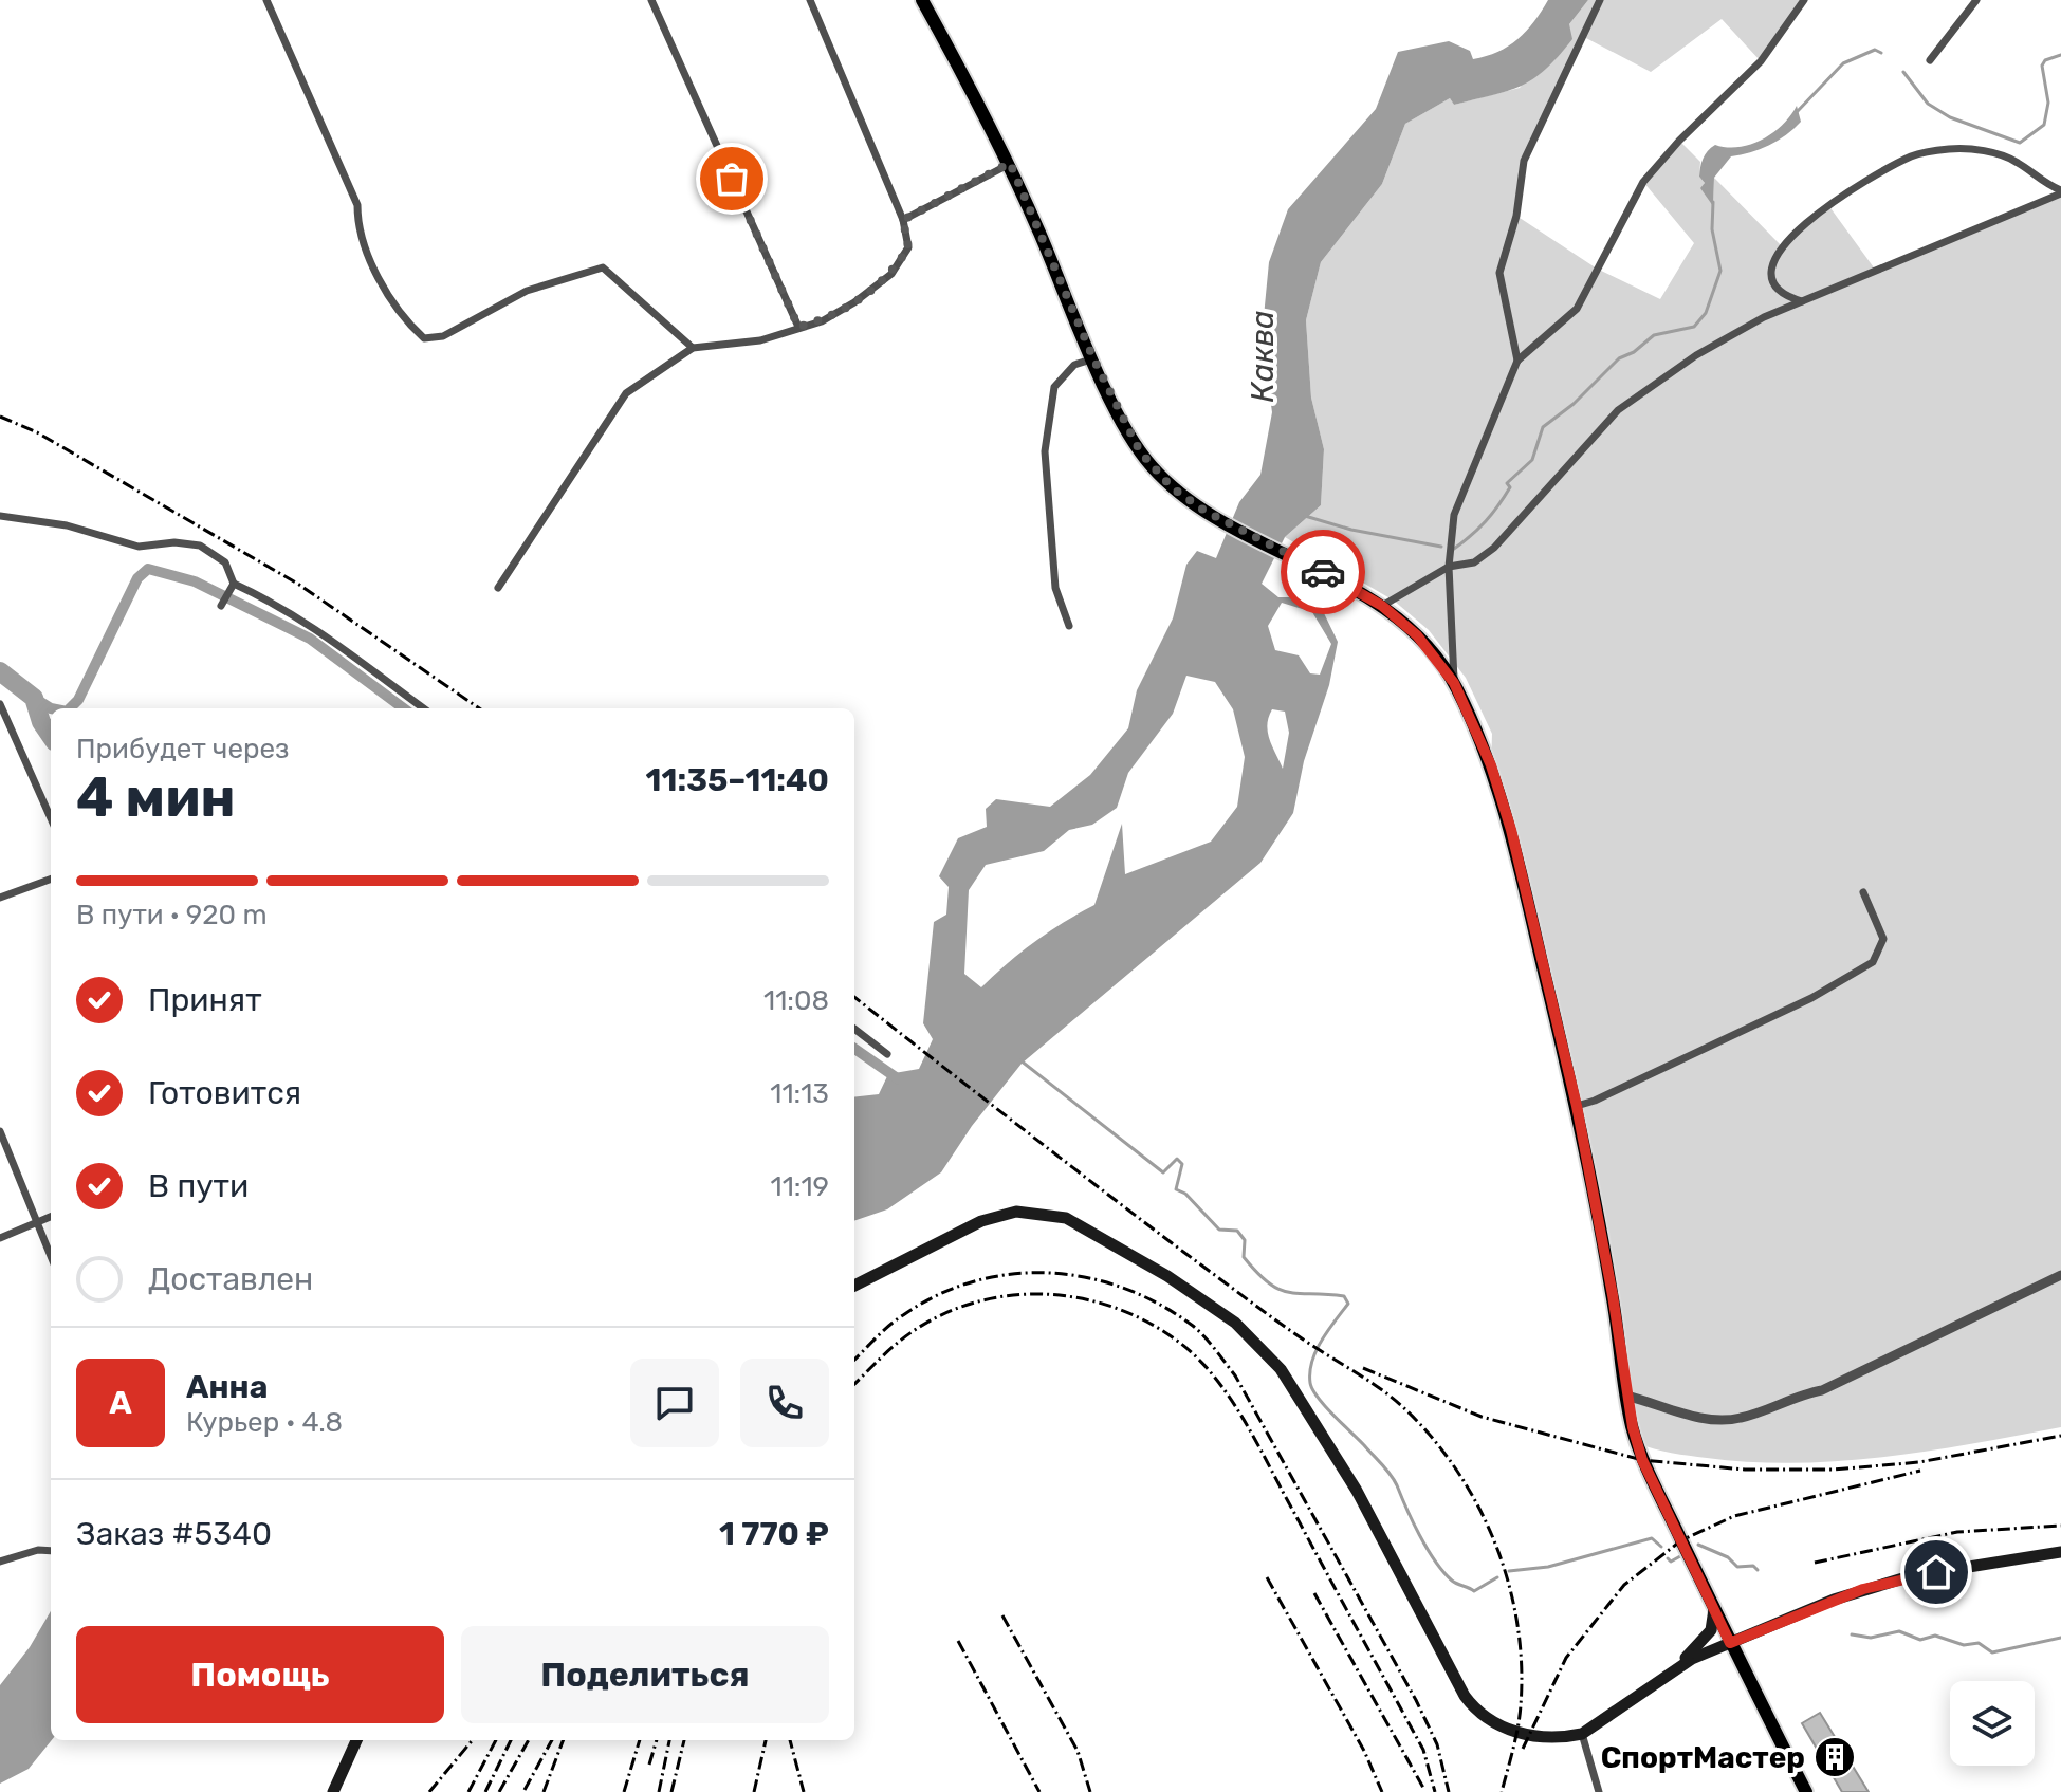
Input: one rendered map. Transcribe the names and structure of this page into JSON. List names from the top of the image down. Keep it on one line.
{"water":["Каква"],"places":{"building":["СпортМастер"]},"page":{"heading":["4 мин","Прибудет через","11:35–11:40"],"panel":["Анна","Курьер · 4.8","Заказ #5340","1 770 ₽"],"bar":"В пути · 920 m","list":[["Принят","11:08"],["Готовится","11:13"],["В пути","11:19"],"Доставлен"],"round":"А","buttons":["Помощь","Поделиться"]}}
